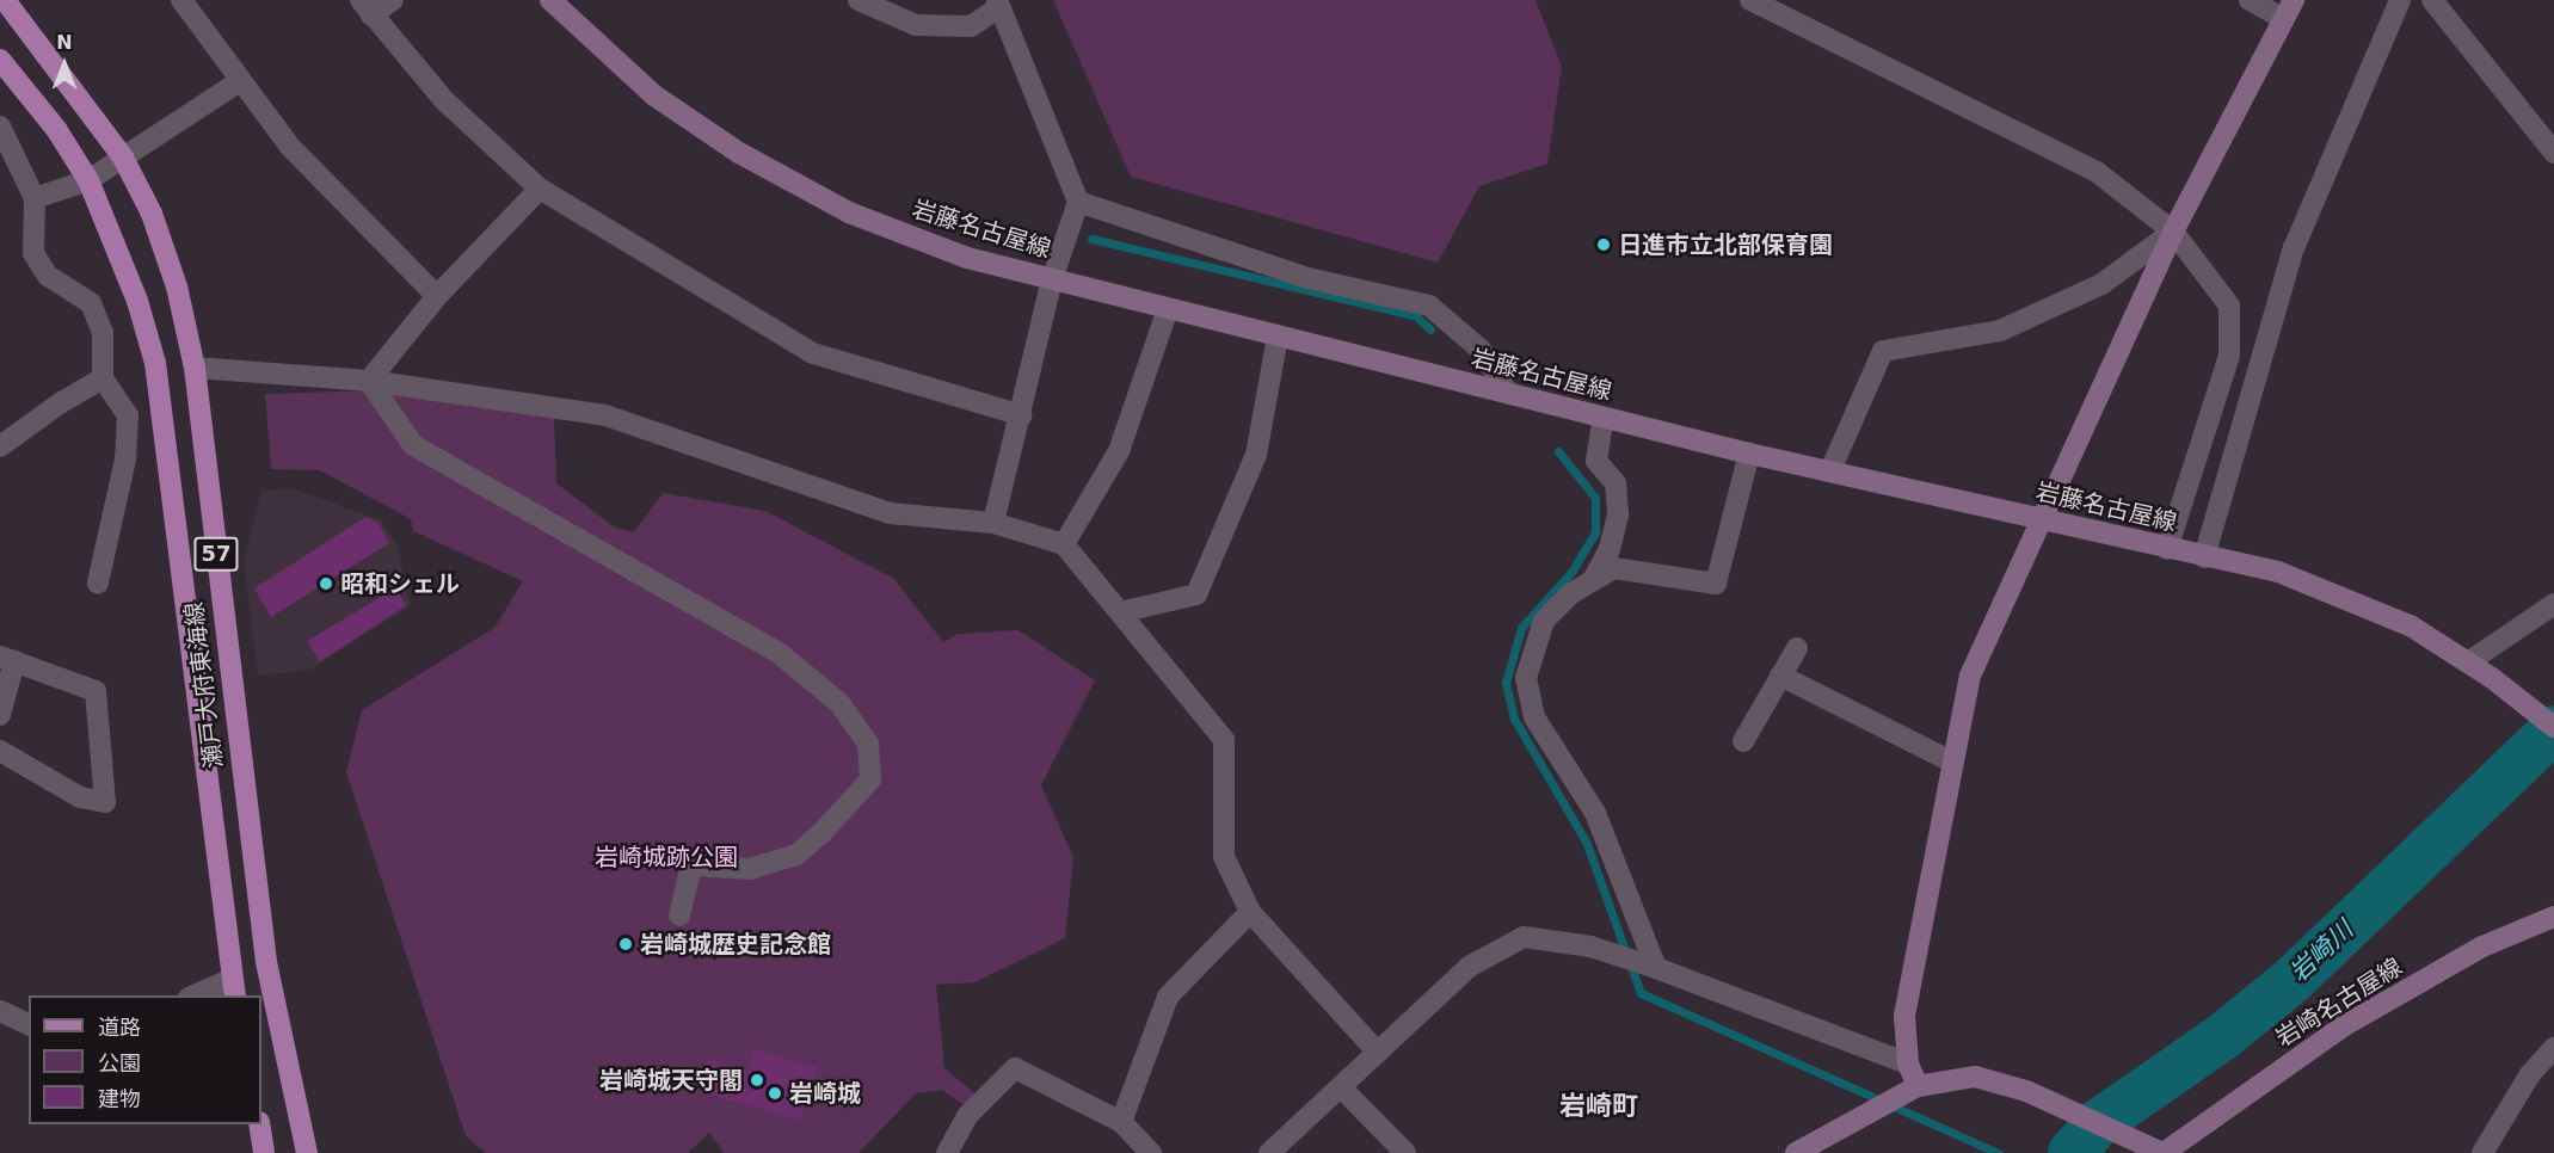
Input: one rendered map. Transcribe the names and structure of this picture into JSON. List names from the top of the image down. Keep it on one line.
{"streets":{"main road":["岩藤名古屋線","57","瀬戸大府東海線","岩崎名古屋線"]},"districts":["岩崎町"],"water":["岩崎川"],"parks":["岩崎城跡公園"],"places":["日進市立北部保育園","昭和シェル","岩崎城歴史記念館","岩崎城天守閣","岩崎城"],"legend":["道路","公園","建物"],"north":"top"}
